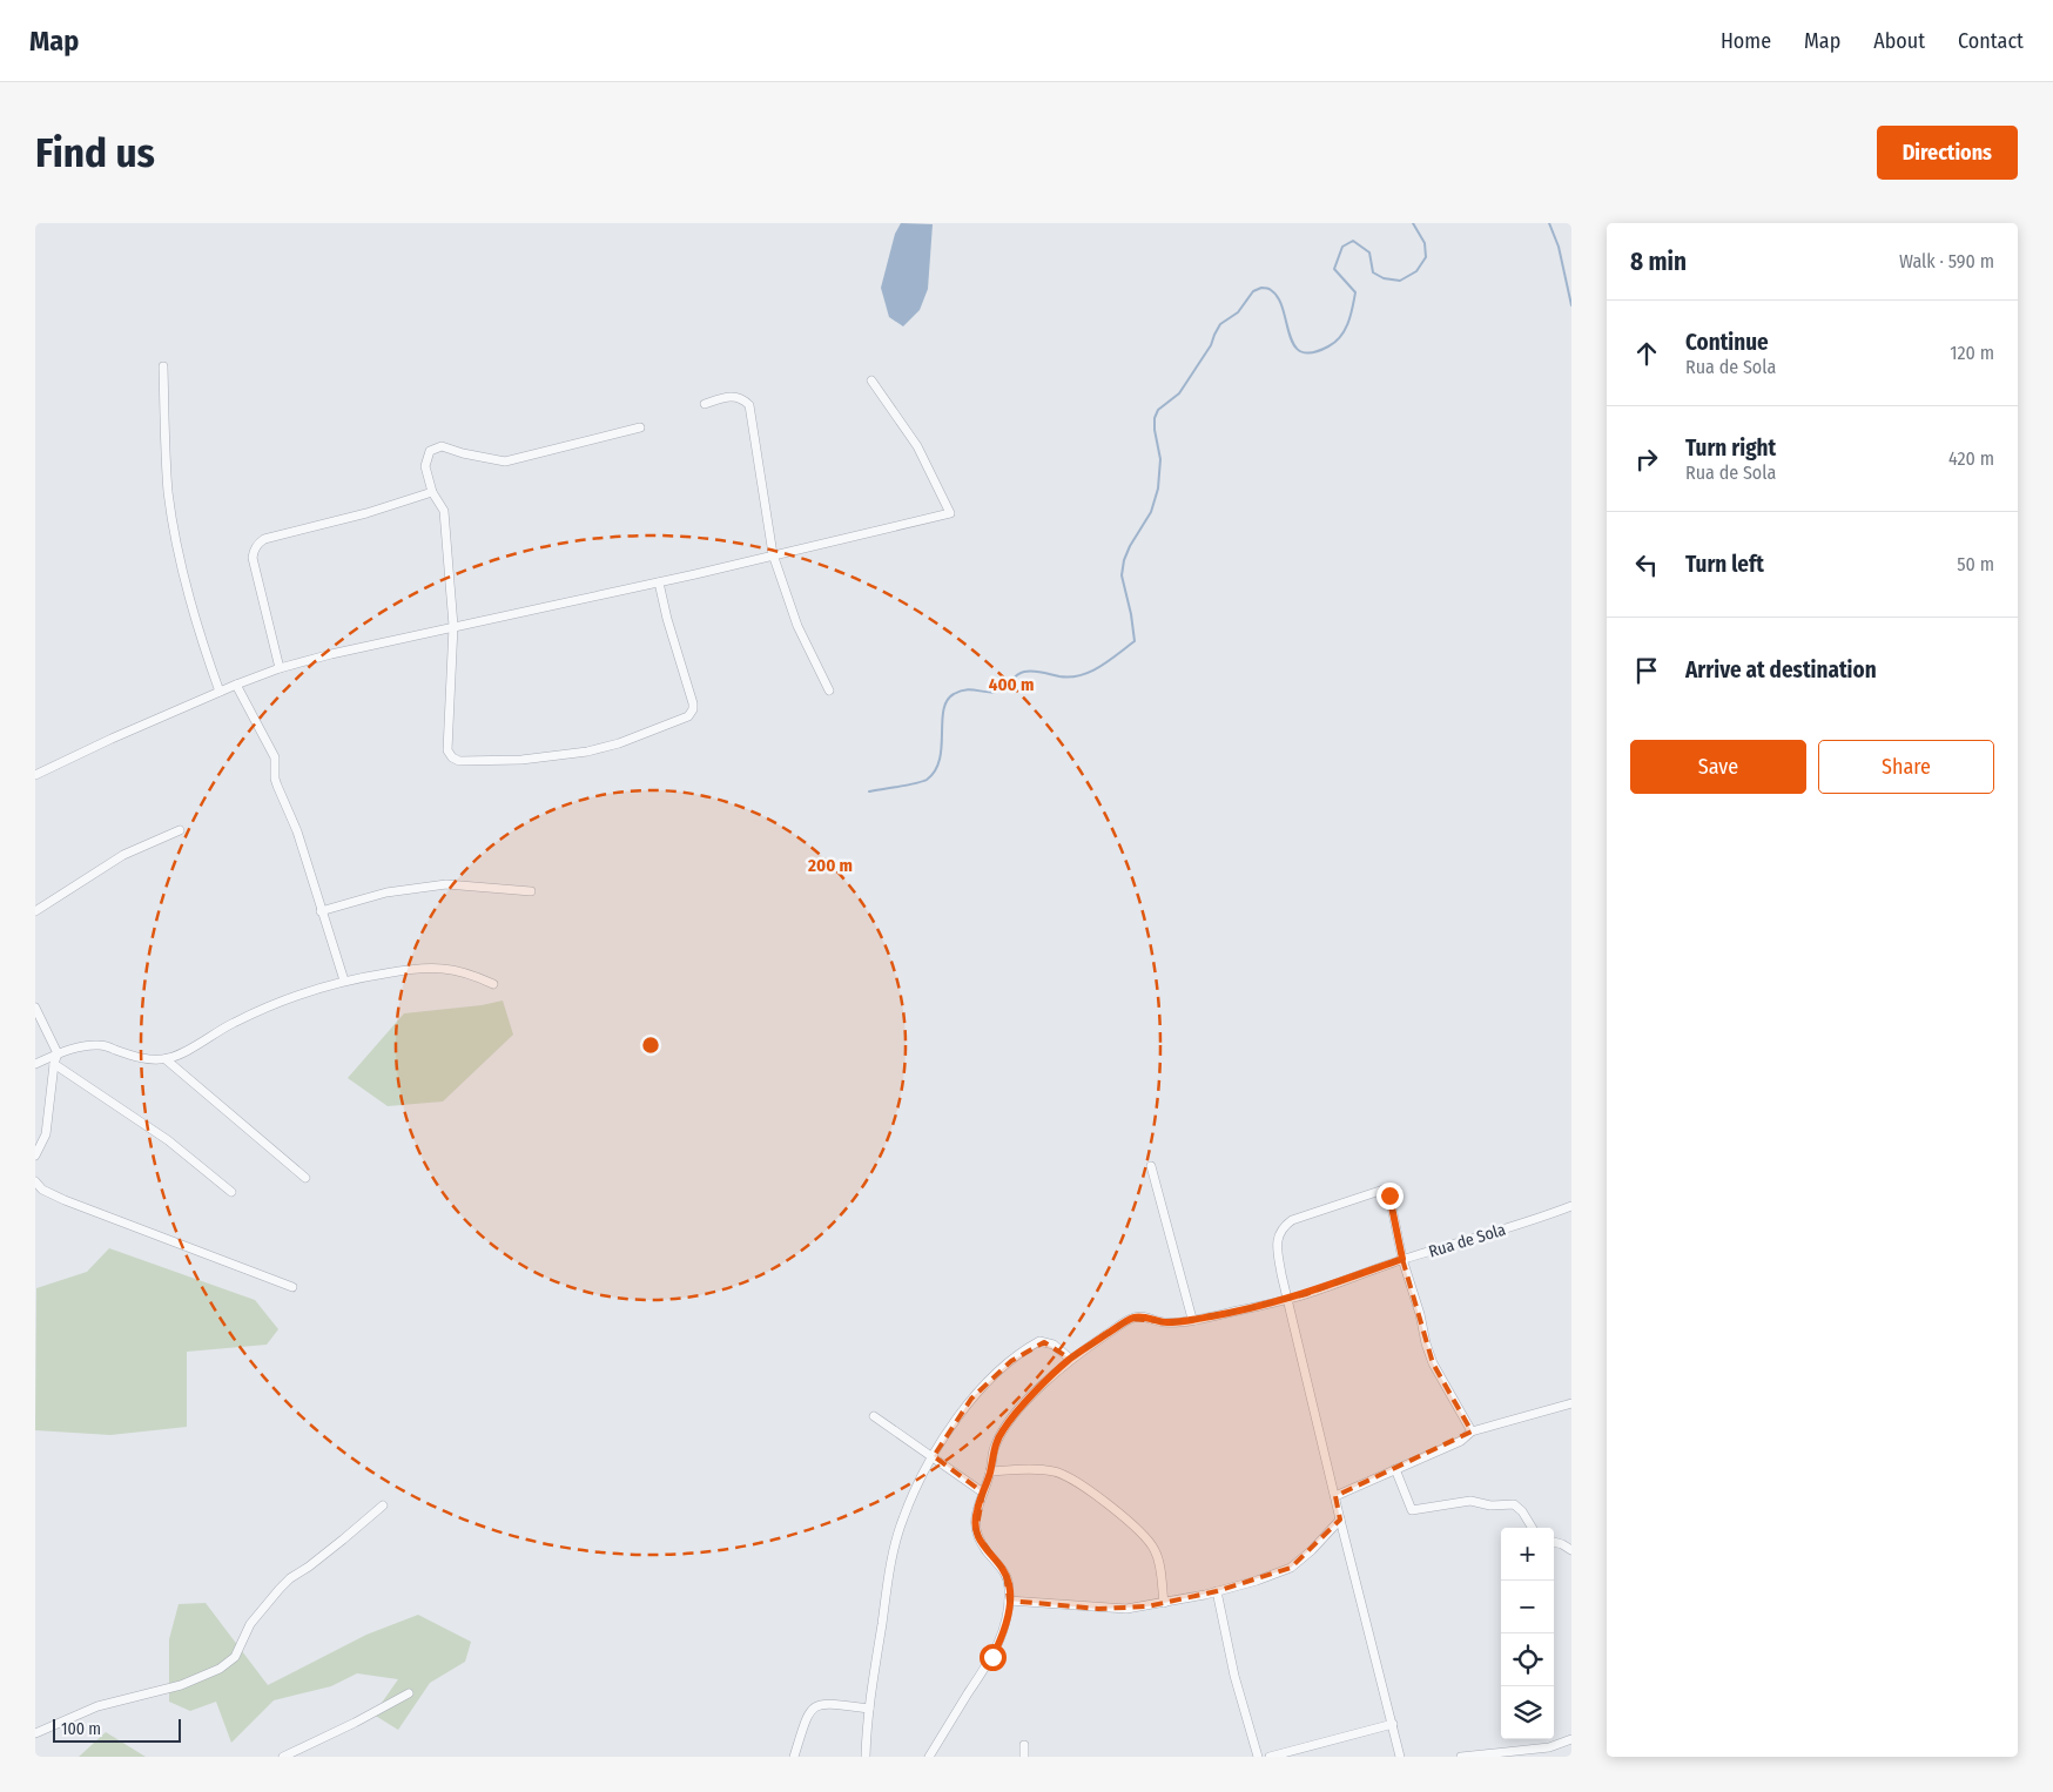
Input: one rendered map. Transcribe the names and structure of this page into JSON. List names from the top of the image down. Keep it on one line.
{"streets":{"street":["Rua de Sola"]},"scale_bar":"100 m","page":{"header":"Map","nav":["Home","Map","About","Contact"],"buttons":["Directions",["Save","Share"]],"title":"Find us","heading":["8 min","Walk · 590 m"],"list":[["Continue","Rua de Sola","120 m"],["Turn right","Rua de Sola","420 m"],["Turn left","50 m"],"Arrive at destination"],"map_buttons":["+","−"],"scale":"100 m"},"rings":["400 m","200 m"]}
